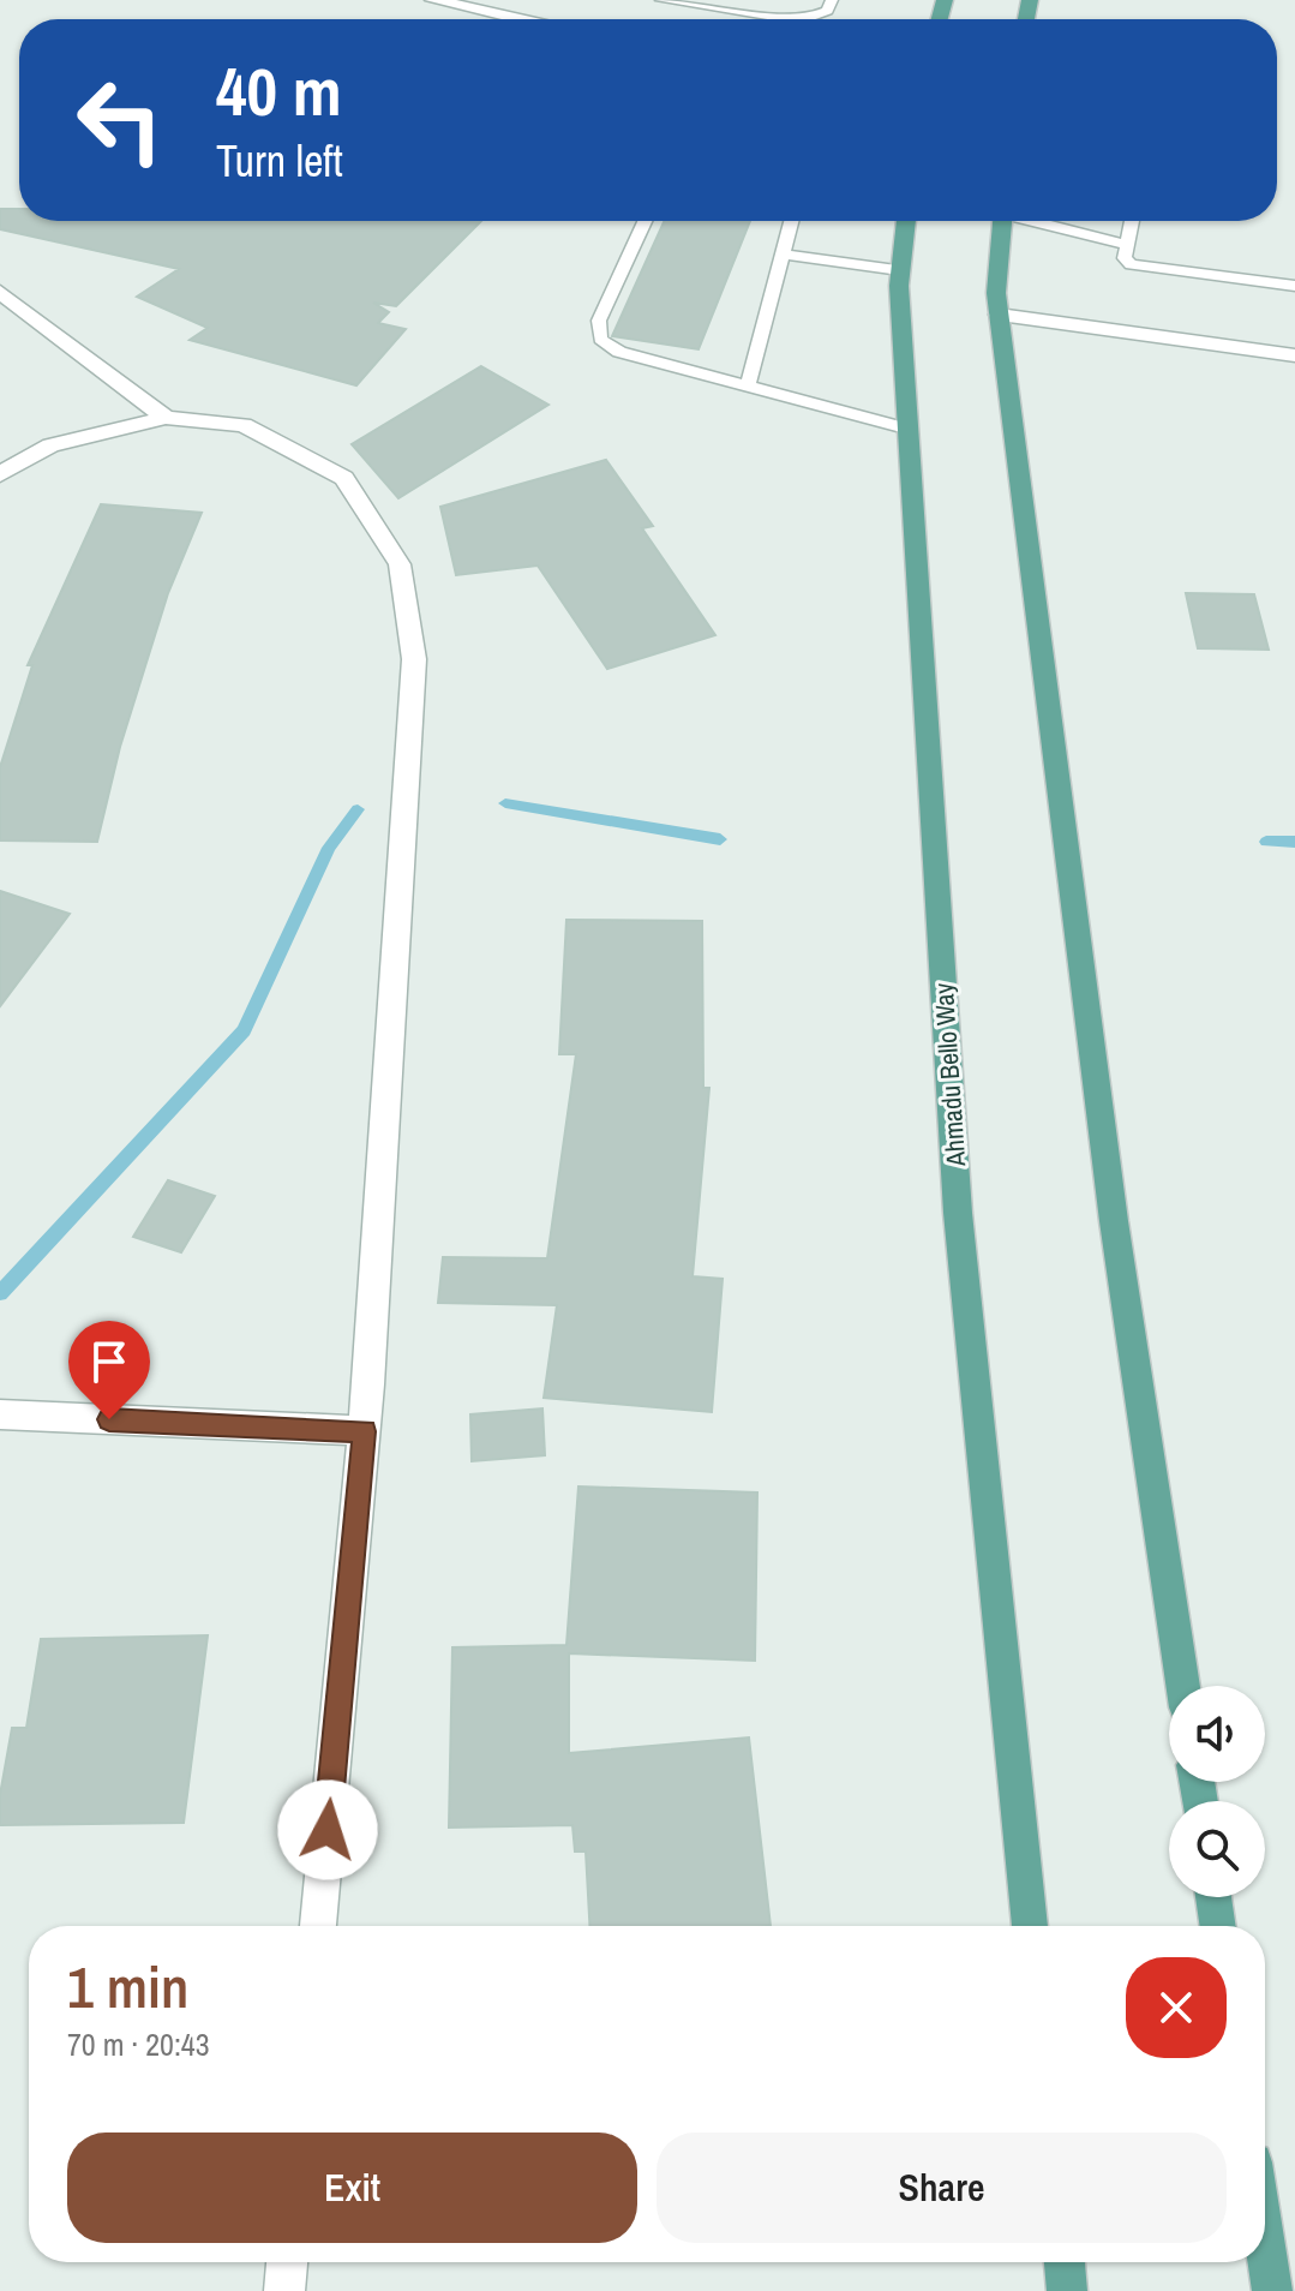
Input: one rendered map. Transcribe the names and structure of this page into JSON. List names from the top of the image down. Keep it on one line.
{"streets":{"main road":["Ahmadu Bello Way"]},"page":{"turn":["40 m","Turn left"],"heading":["1 min","70 m · 20:43"],"buttons":["Exit","Share"]}}
